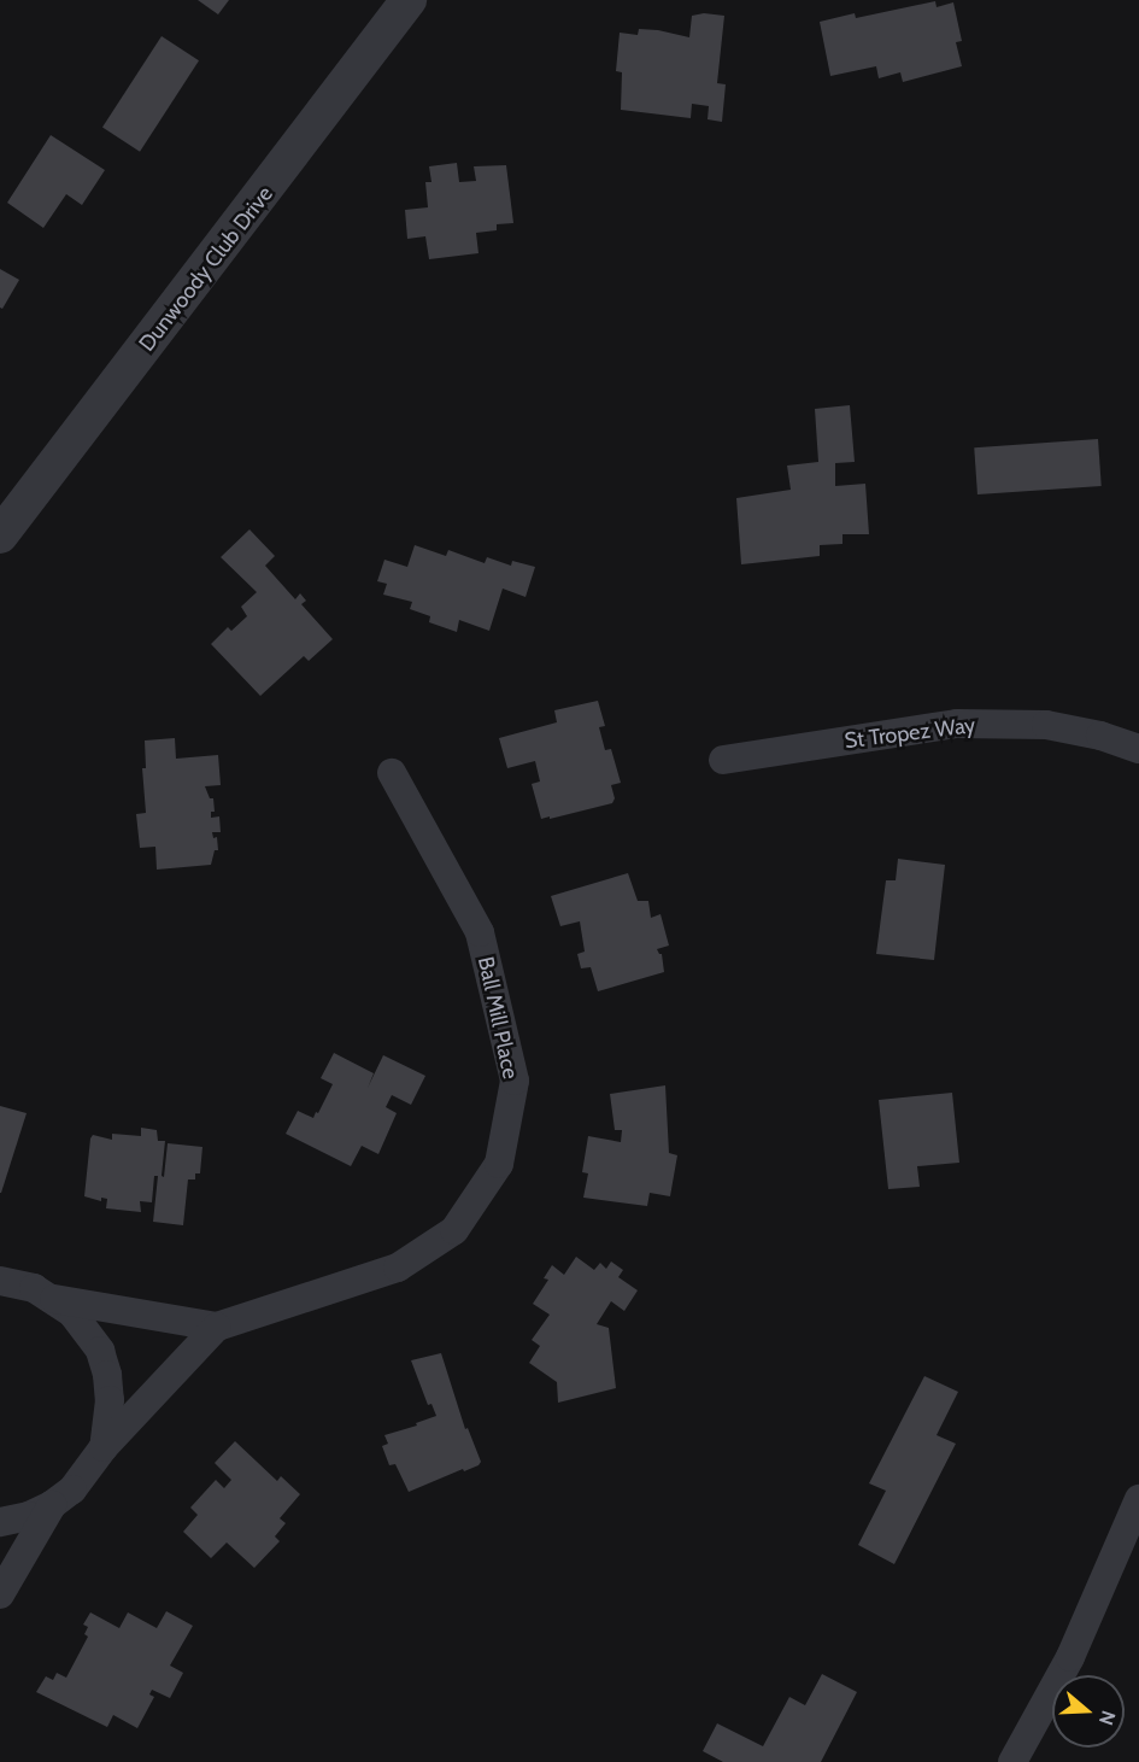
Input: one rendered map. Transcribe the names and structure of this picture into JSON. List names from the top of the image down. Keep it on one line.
{"streets":{"street":["Dunwoody Club Drive","St Tropez Way","Ball Mill Place"]},"north":"right"}
